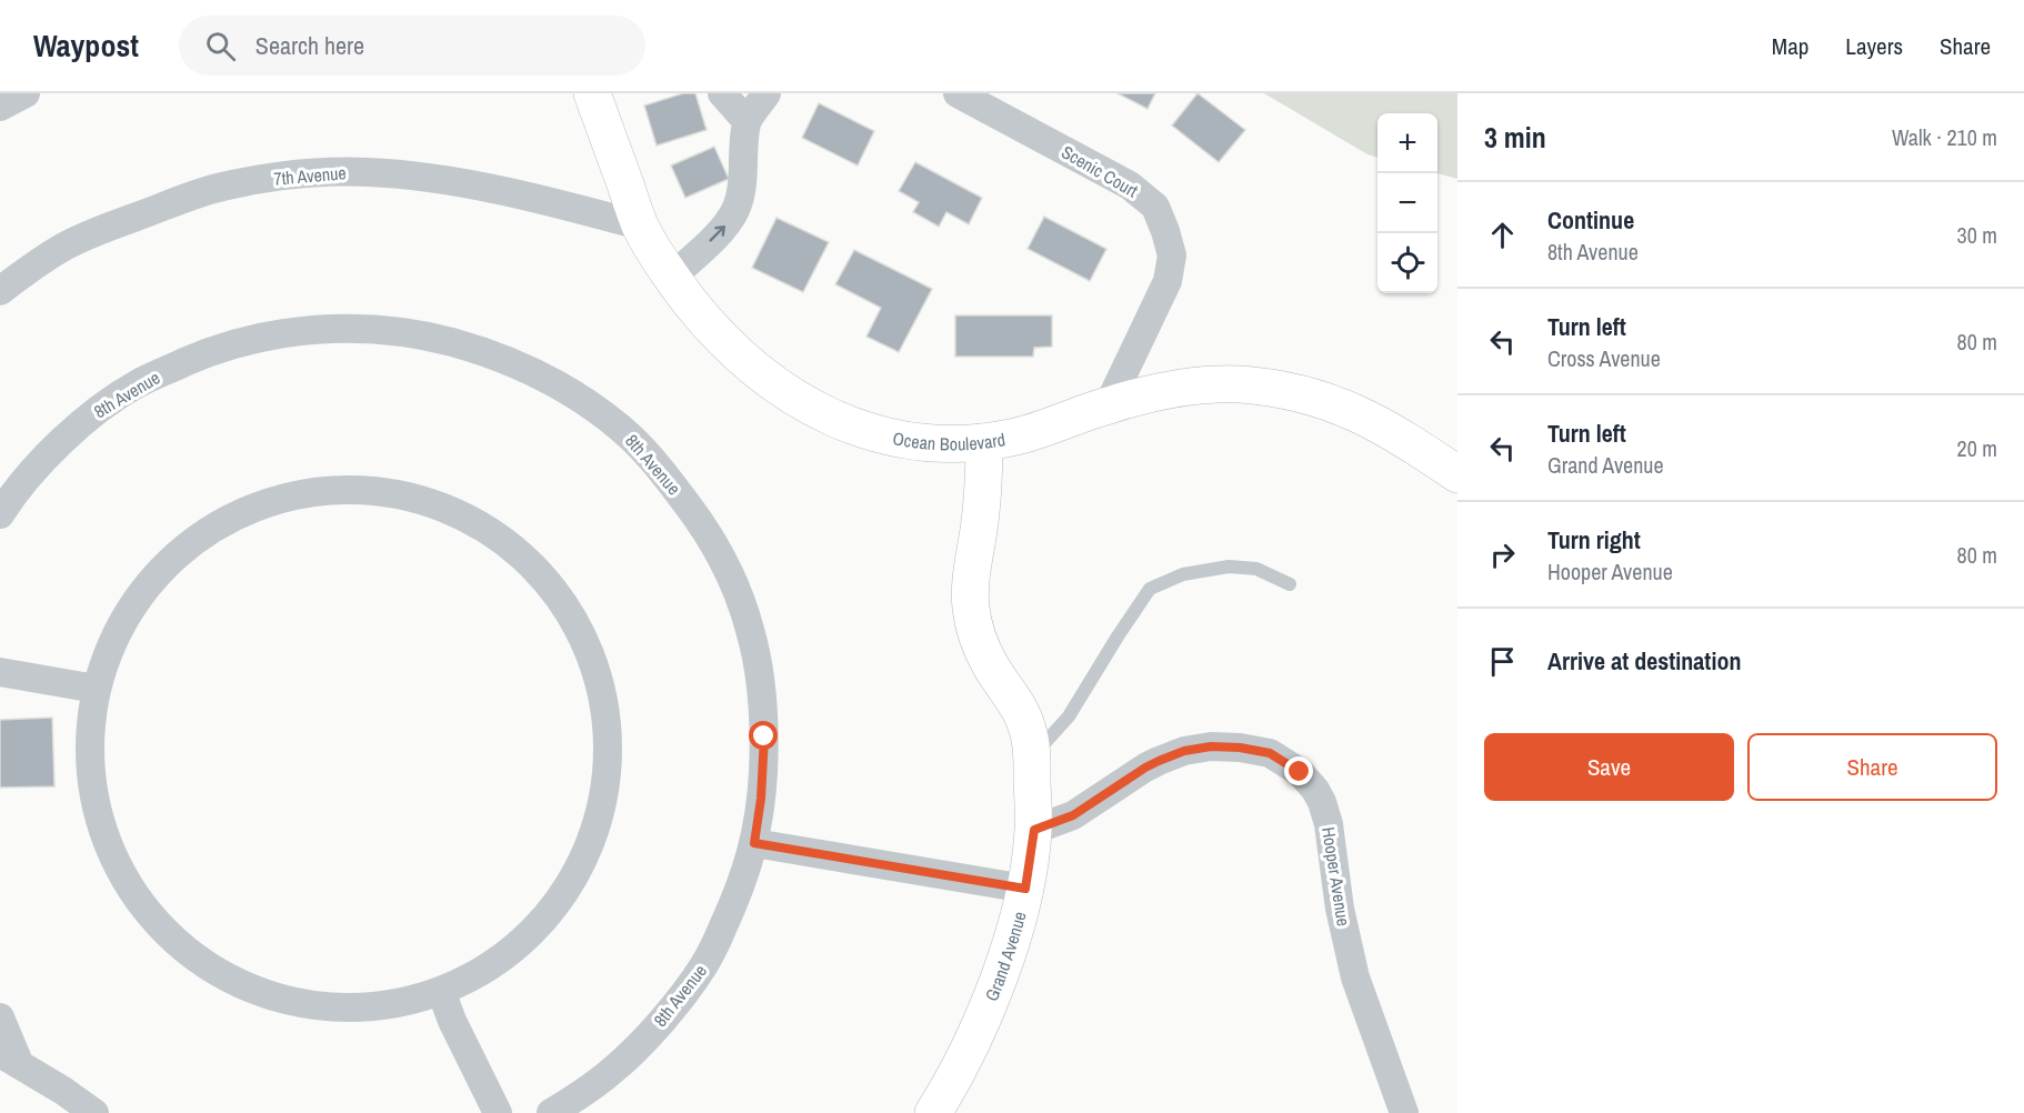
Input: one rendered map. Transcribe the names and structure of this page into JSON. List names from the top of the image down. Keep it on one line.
{"streets":{"street":["Scenic Court","7th Avenue","8th Avenue","Ocean Boulevard","Hooper Avenue","Grand Avenue"]},"crossings":[["Scenic Court","Ocean Boulevard"],["7th Avenue","Ocean Boulevard"],["Ocean Boulevard","Grand Avenue"],["Hooper Avenue","Grand Avenue"]],"page":{"header":"Waypost","search":"Search here","nav":["Map","Layers","Share"],"heading":["3 min","Walk · 210 m"],"map_buttons":["+","−"],"list":[["Continue","8th Avenue","30 m"],["Turn left","Cross Avenue","80 m"],["Turn left","Grand Avenue","20 m"],["Turn right","Hooper Avenue","80 m"],"Arrive at destination"],"buttons":["Save","Share"]}}
